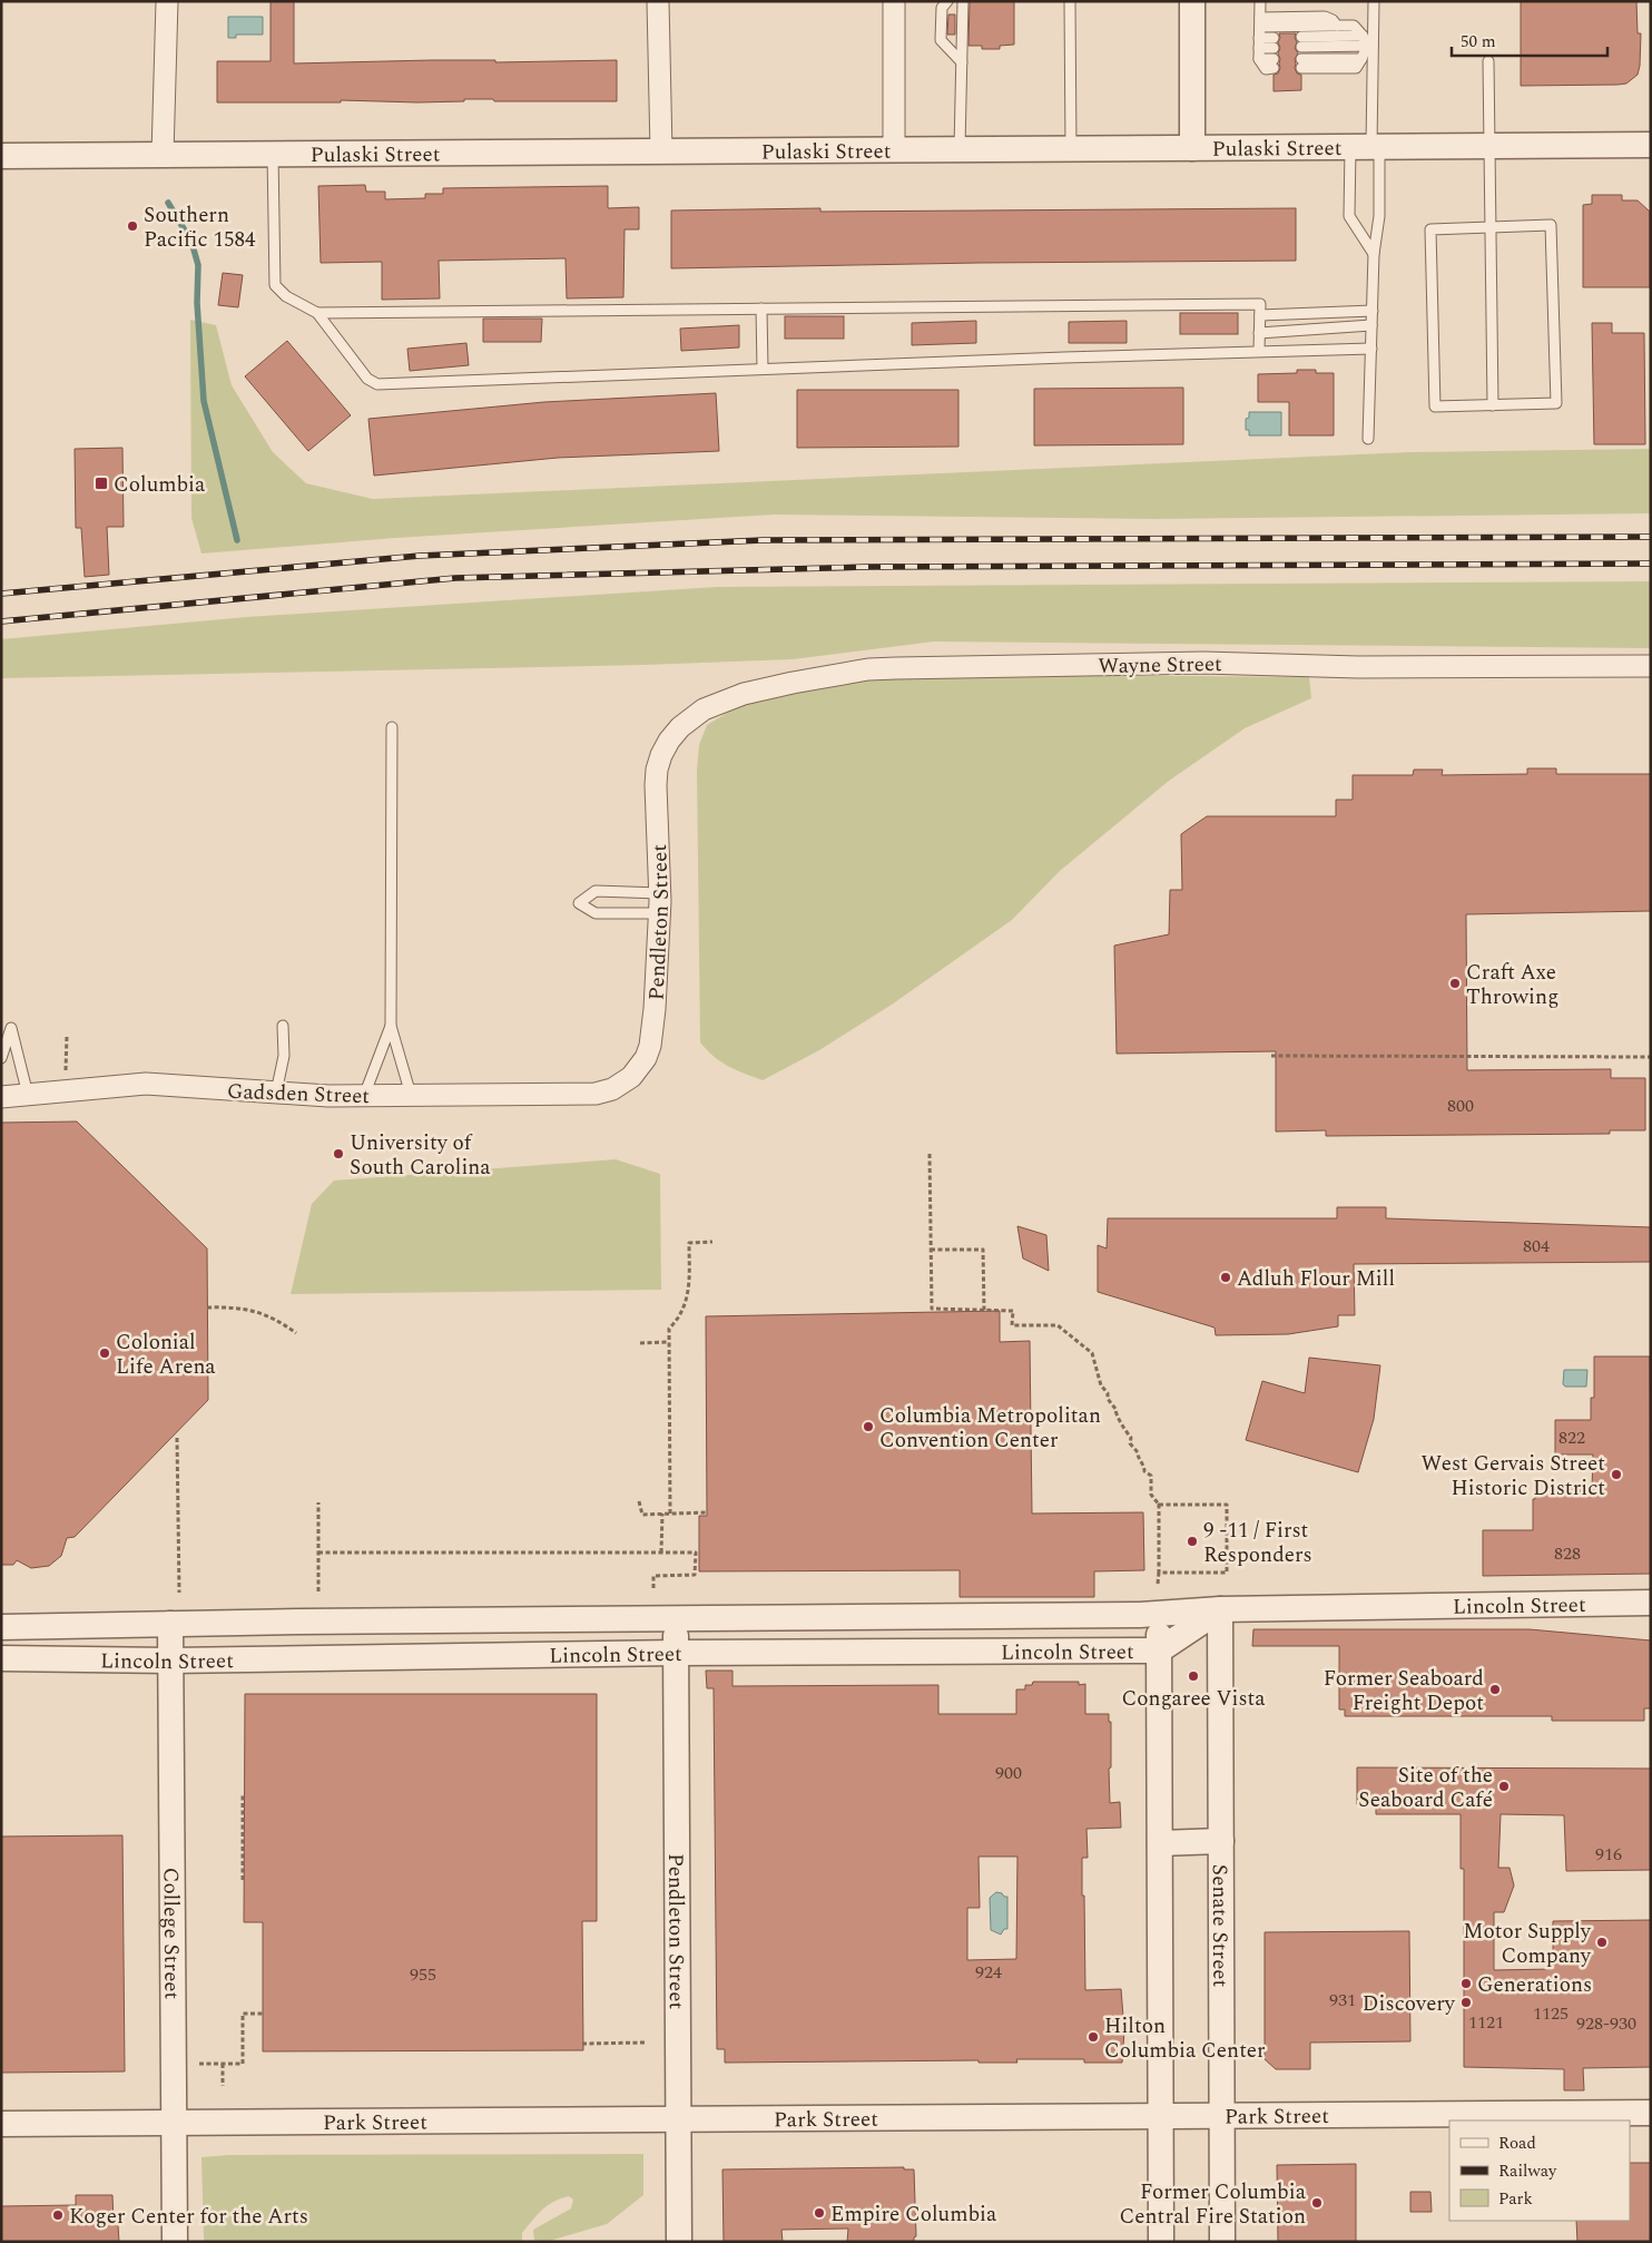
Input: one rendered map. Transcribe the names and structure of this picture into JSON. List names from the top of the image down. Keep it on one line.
{"streets":{"street":["Pulaski Street","Wayne Street","Pendleton Street","Gadsden Street","Lincoln Street","Senate Street","College Street","Park Street"]},"crossings":[["Wayne Street","Pendleton Street"],["Pendleton Street","Gadsden Street"],["Pendleton Street","Lincoln Street"],["Pendleton Street","Park Street"],["Lincoln Street","Senate Street"],["Lincoln Street","College Street"],["Senate Street","Park Street"],["College Street","Park Street"]],"places":{"other":["Southern Pacific 1584","Craft Axe Throwing","University of South Carolina","Adluh Flour Mill","Colonial Life Arena","Columbia Metropolitan Convention Center","West Gervais Street Historic District","9 -11 / First Responders","Congaree Vista","Former Seaboard Freight Depot","Site of the Seaboard Café","Motor Supply Company","Generations","Discovery","Hilton Columbia Center","Former Columbia Central Fire Station","Empire Columbia","Koger Center for the Arts"],"transit":["Columbia"]},"house_numbers":["800","804","822","828","900","916","924","955","931","1125","1121","928-930"],"legend":["Road","Railway","Park"],"scale_bar":"50 m"}
